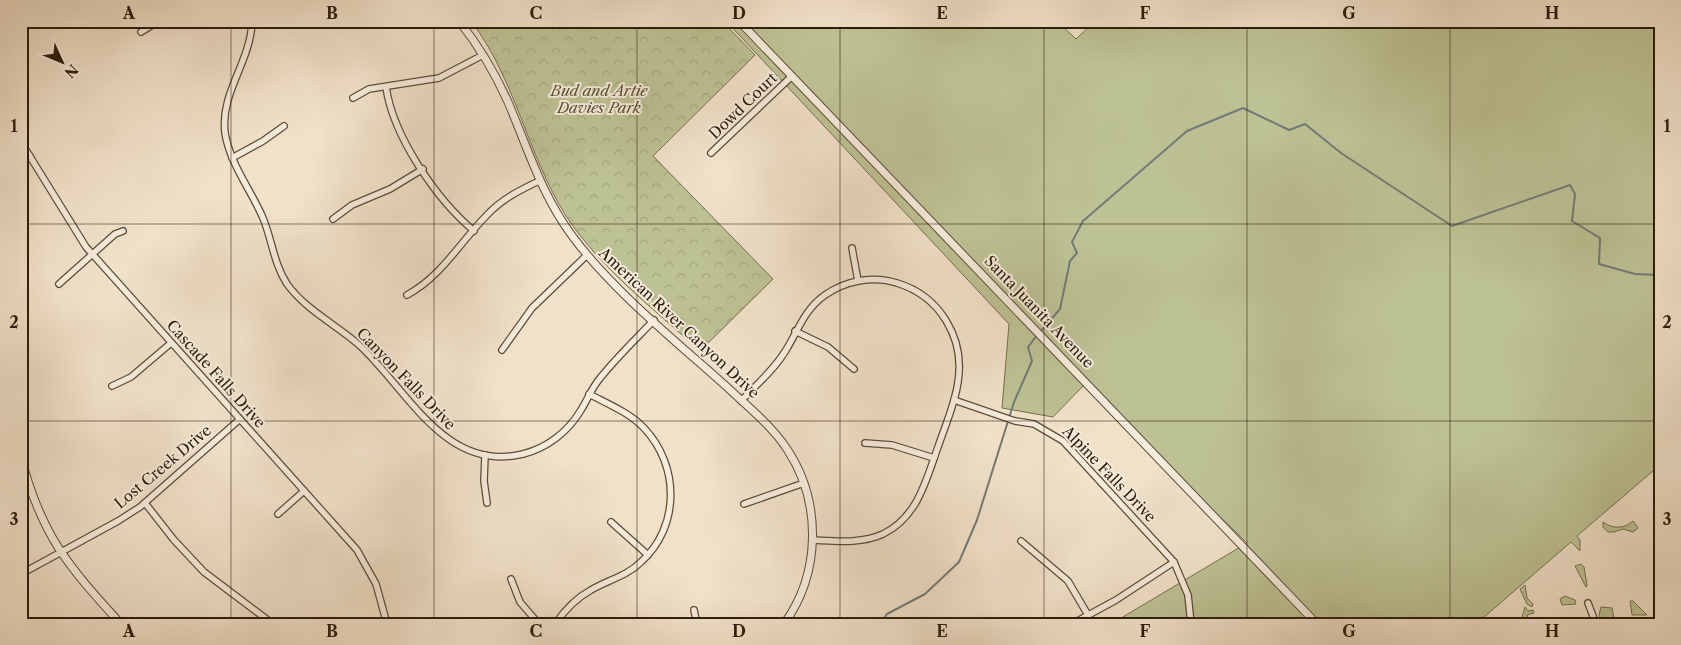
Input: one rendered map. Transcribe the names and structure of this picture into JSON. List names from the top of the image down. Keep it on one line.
{"streets":{"street":["Dowd Court","Santa Juanita Avenue","American River Canyon Drive","Cascade Falls Drive","Canyon Falls Drive","Lost Creek Drive","Alpine Falls Drive"]},"crossings":[["Dowd Court","Santa Juanita Avenue"],["American River Canyon Drive","Canyon Falls Drive"],["Cascade Falls Drive","Lost Creek Drive"]],"parks":["Bud and Artie Davies Park"],"north":"bottom right","grid":{"columns":["A","B","C","D","E","F","G","H"],"rows":["1","2","3"]}}
